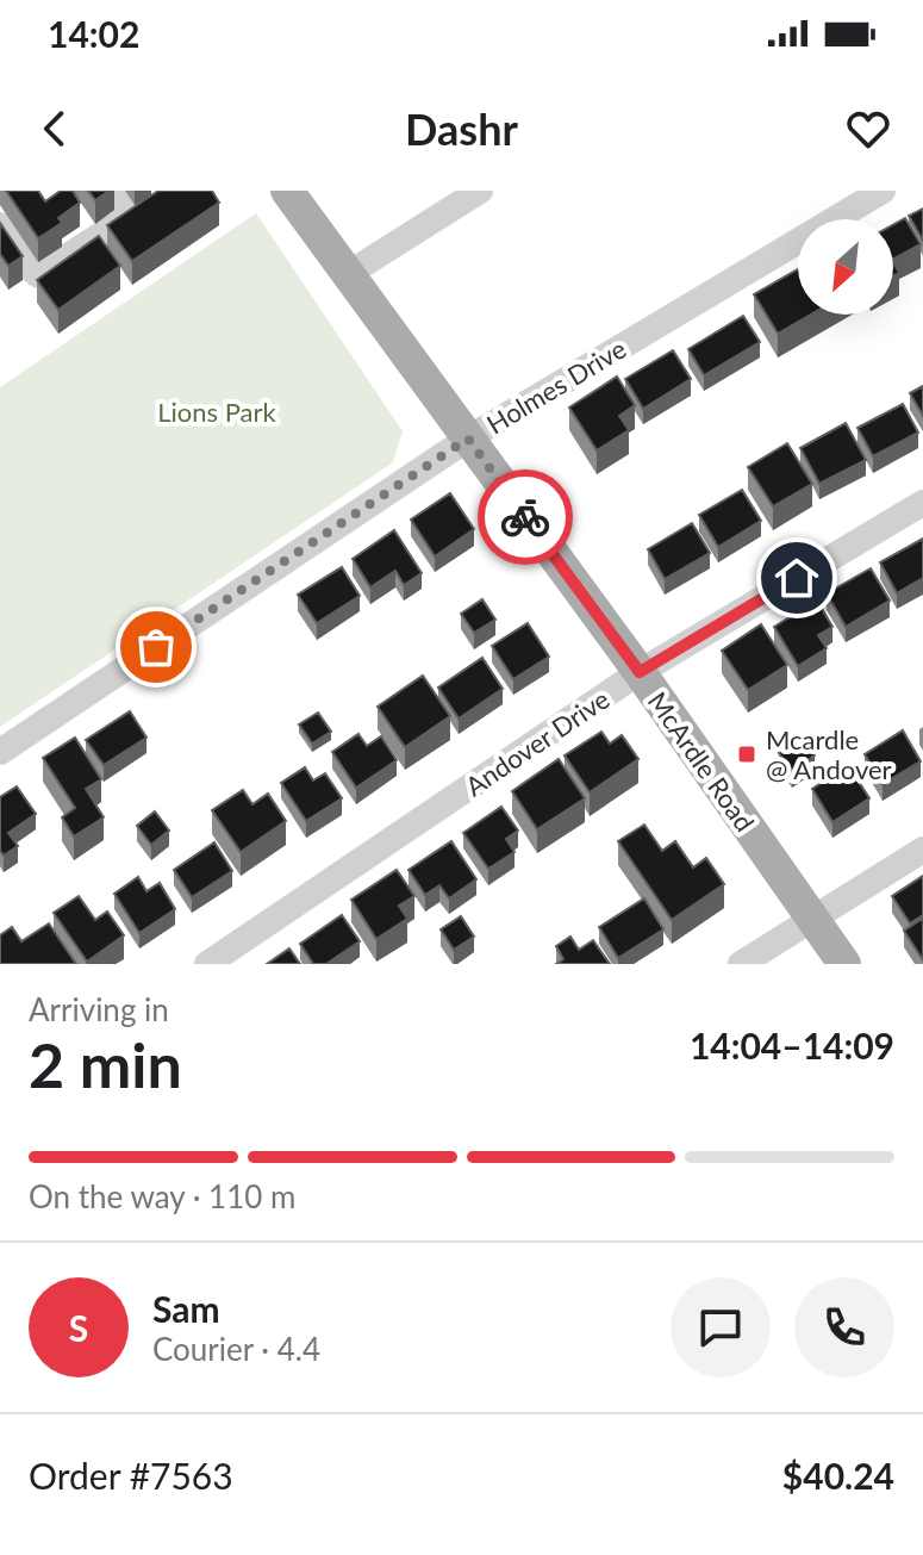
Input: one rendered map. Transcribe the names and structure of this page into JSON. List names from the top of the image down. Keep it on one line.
{"streets":{"main road":["McArdle Road"],"street":["Holmes Drive","Andover Drive"]},"crossings":[["Holmes Drive","McArdle Road"],["Andover Drive","McArdle Road"]],"parks":["Lions Park"],"places":{"transit":["Mcardle @ Andover"]},"north":"bottom left","page":{"status":"14:02","header":"Dashr","heading":["2 min","Arriving in","14:04–14:09"],"panel":["Sam","Courier · 4.4","Order #7563","$40.24"],"bar":"On the way · 110 m","round":"S"}}
